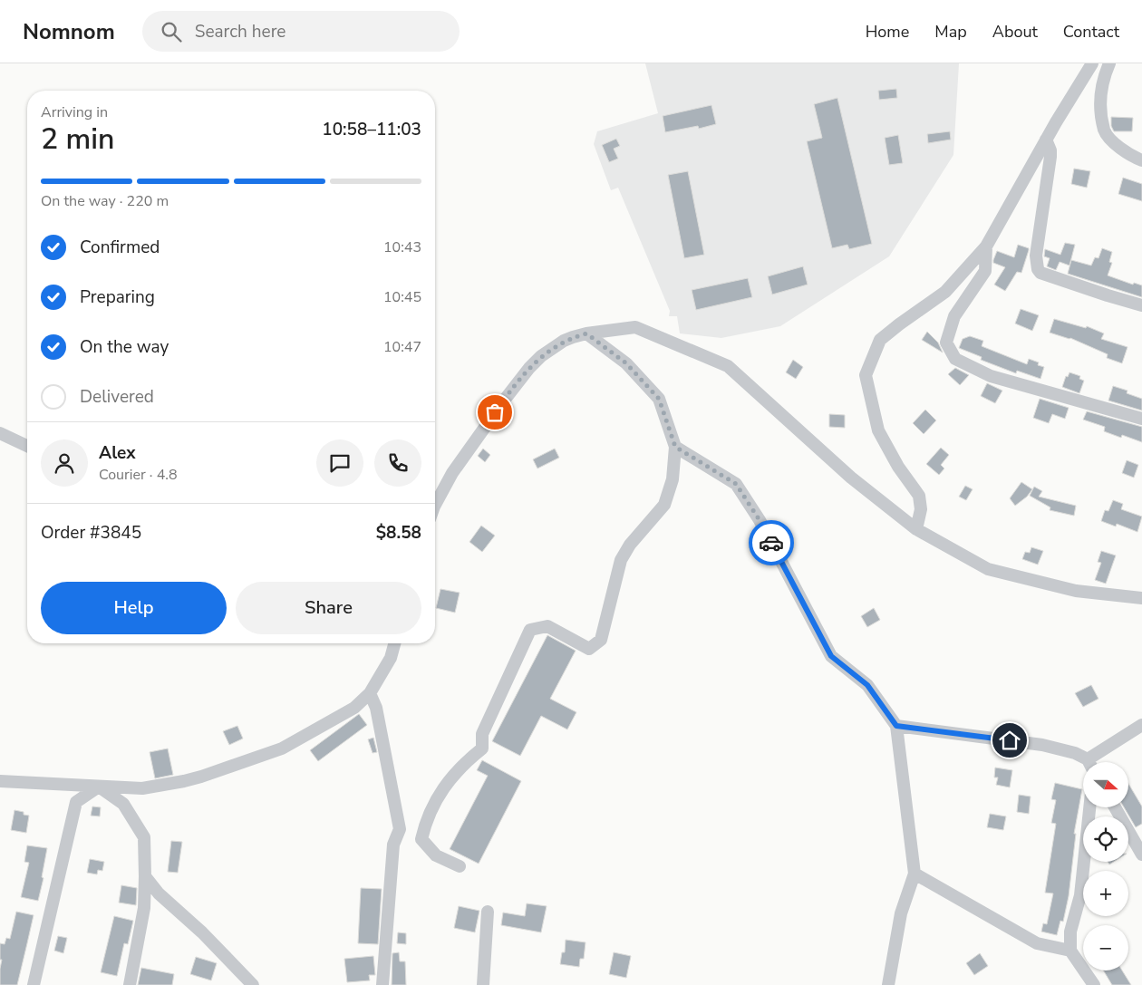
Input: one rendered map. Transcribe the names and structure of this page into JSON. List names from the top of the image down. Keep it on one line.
{"north":"right","page":{"header":"Nomnom","search":"Search here","nav":["Home","Map","About","Contact"],"heading":["2 min","Arriving in","10:58–11:03"],"panel":["Alex","Courier · 4.8","Order #3845","$8.58"],"bar":"On the way · 220 m","list":[["Confirmed","10:43"],["Preparing","10:45"],["On the way","10:47"],"Delivered"],"buttons":["Help","Share"],"map_buttons":["+","−"]}}
